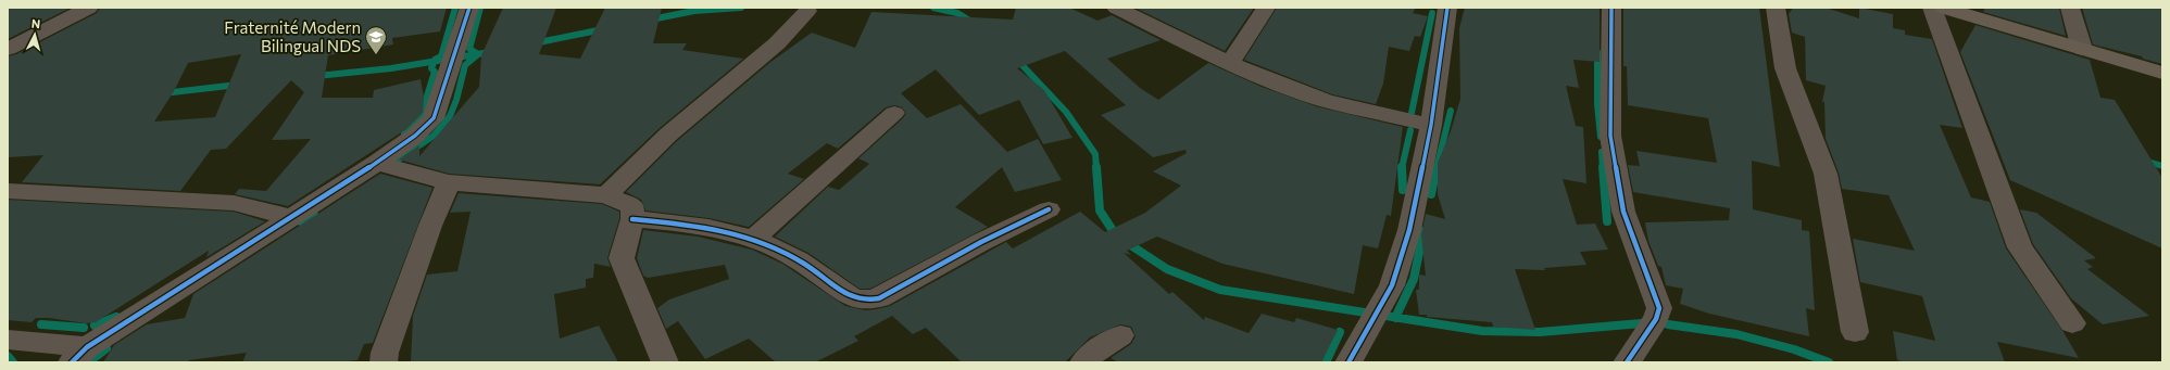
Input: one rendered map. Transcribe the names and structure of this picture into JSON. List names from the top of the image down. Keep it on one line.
{"places":{"school or university":["Fraternité Modern Bilingual NDS"]},"north":"top"}
